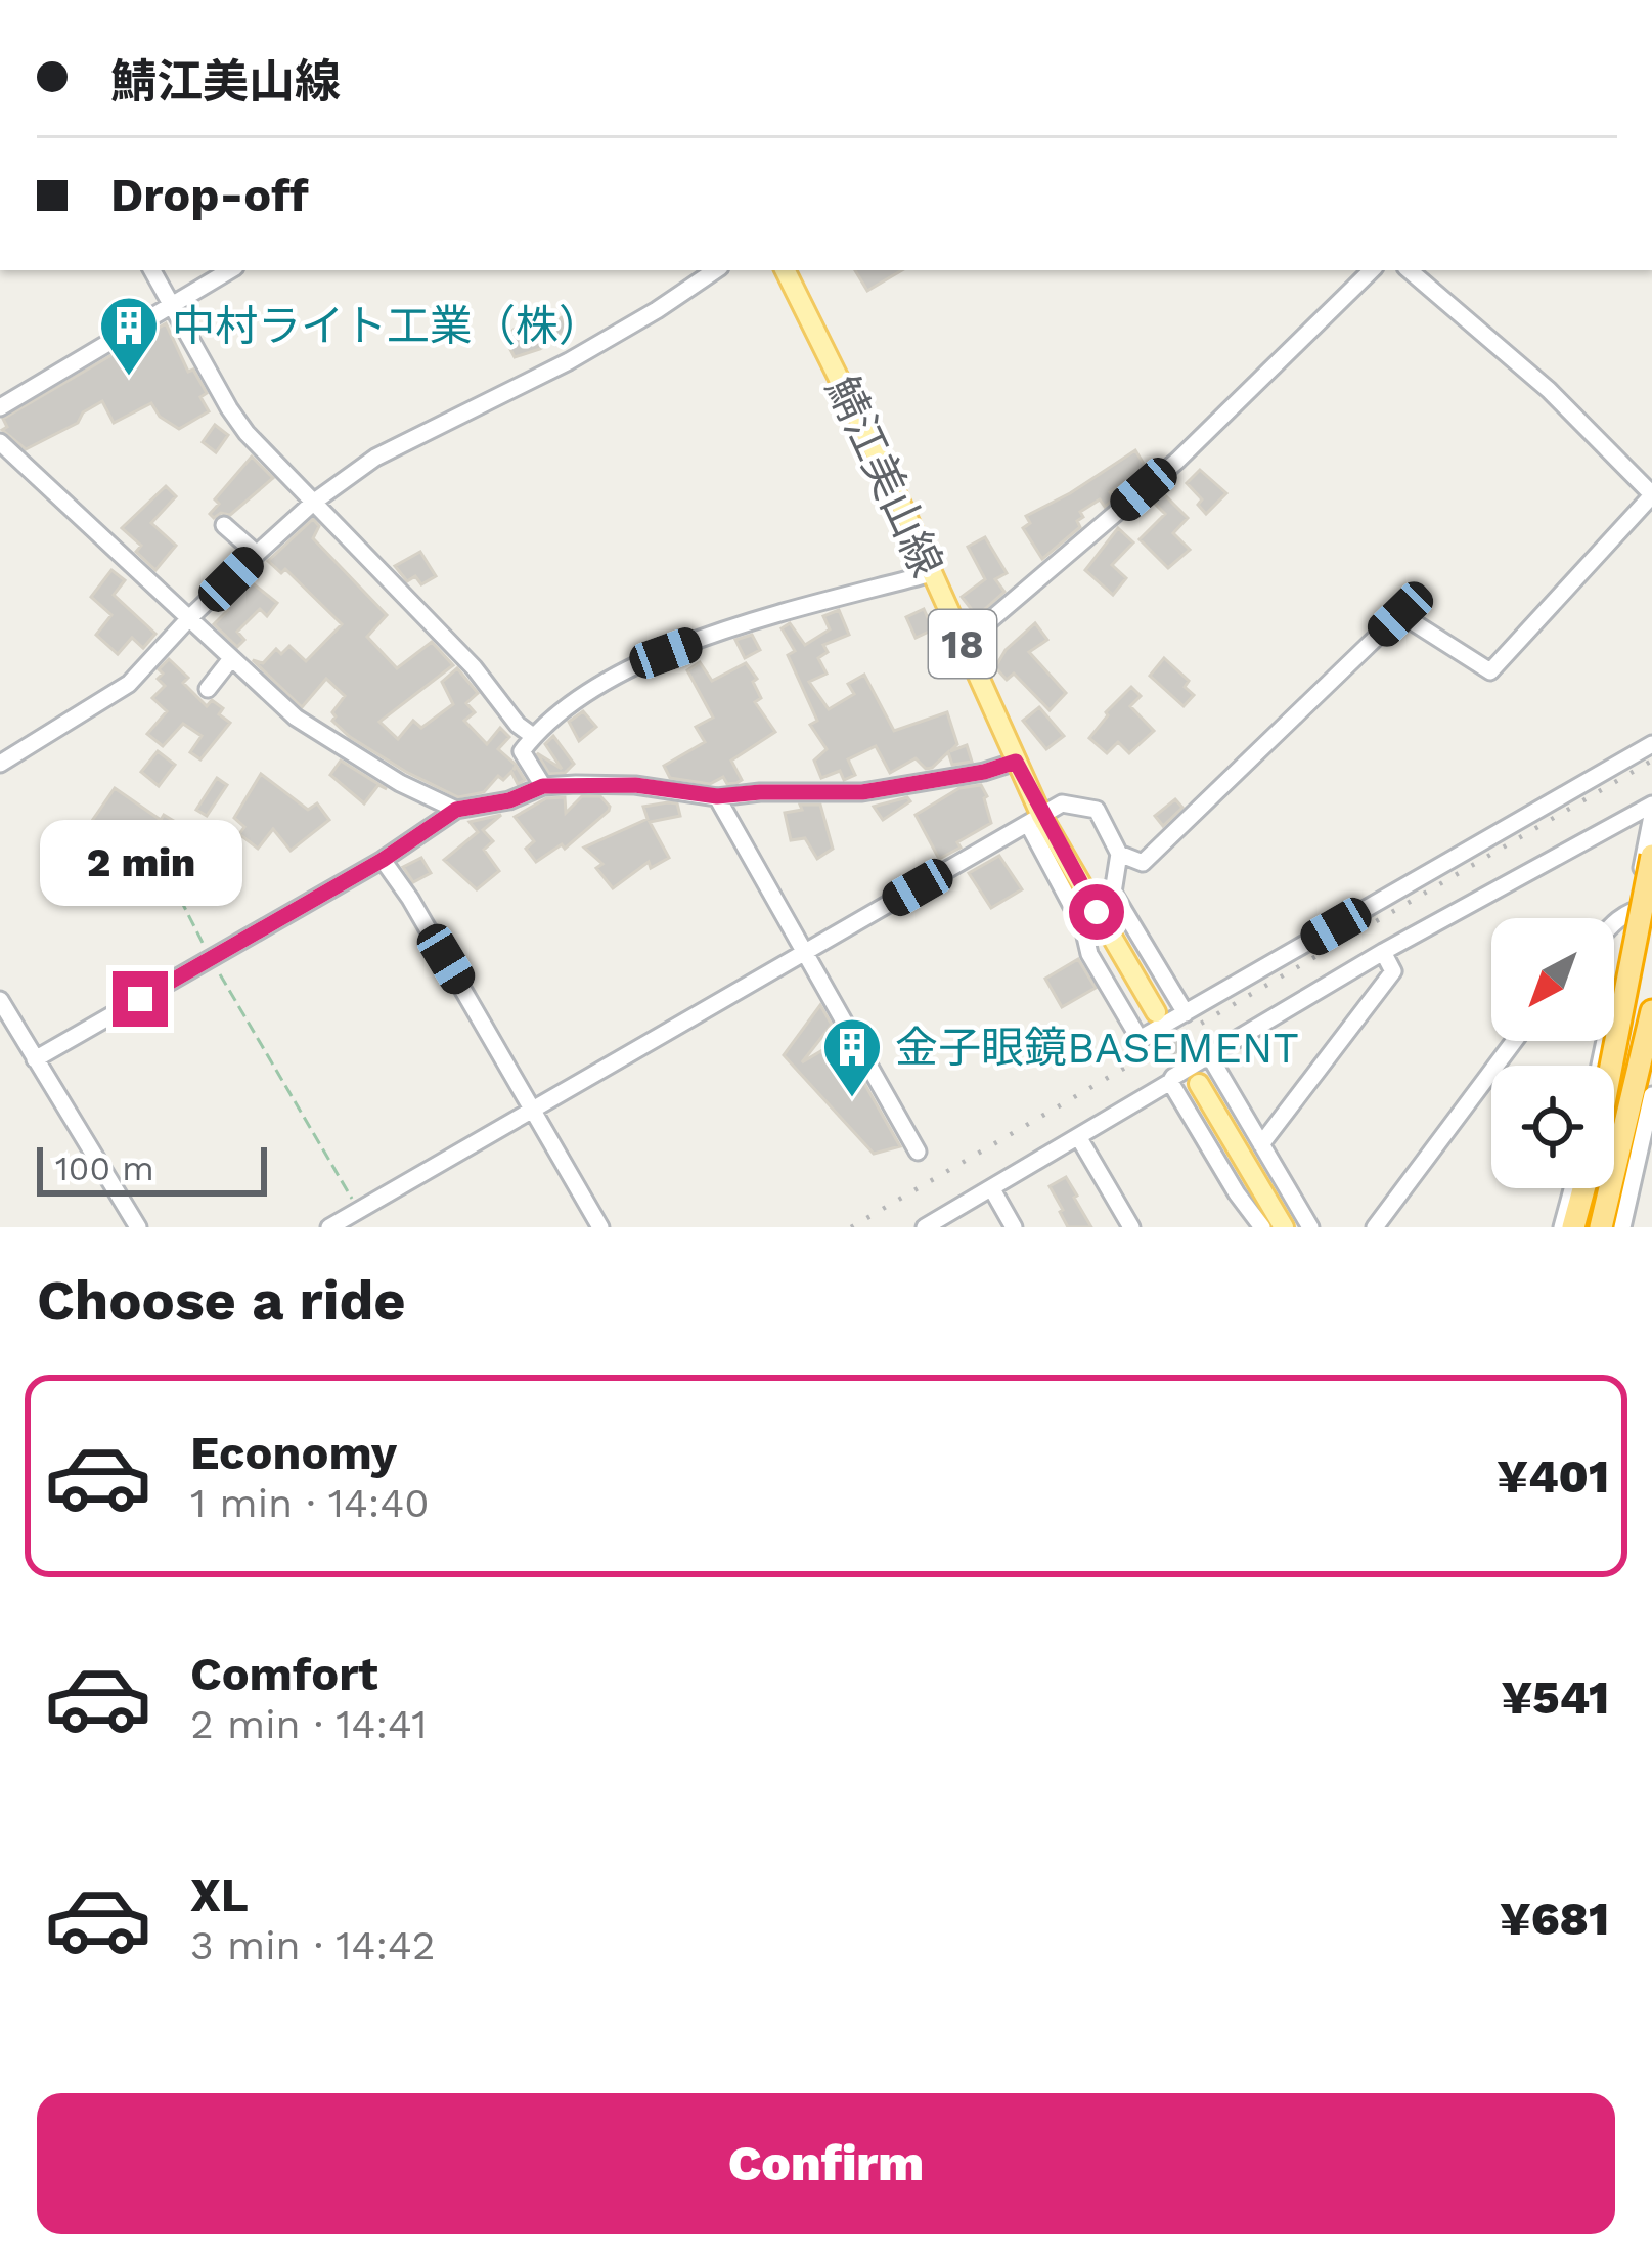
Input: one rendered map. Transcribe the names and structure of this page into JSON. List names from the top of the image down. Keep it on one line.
{"streets":{"main road":["鯖江美山線","18"]},"places":{"building":["中村ライト工業（株）","金子眼鏡BASEMENT"]},"scale_bar":"100 m","north":"bottom left","page":{"banner":["鯖江美山線","Drop-off"],"bubble":"2 min","scale":"100 m","heading":"Choose a ride","list":[{"name":"Economy","note":"1 min · 14:40","value":"¥401"},{"name":"Comfort","note":"2 min · 14:41","value":"¥541"},{"name":"XL","note":"3 min · 14:42","value":"¥681"}],"buttons":"Confirm"}}
